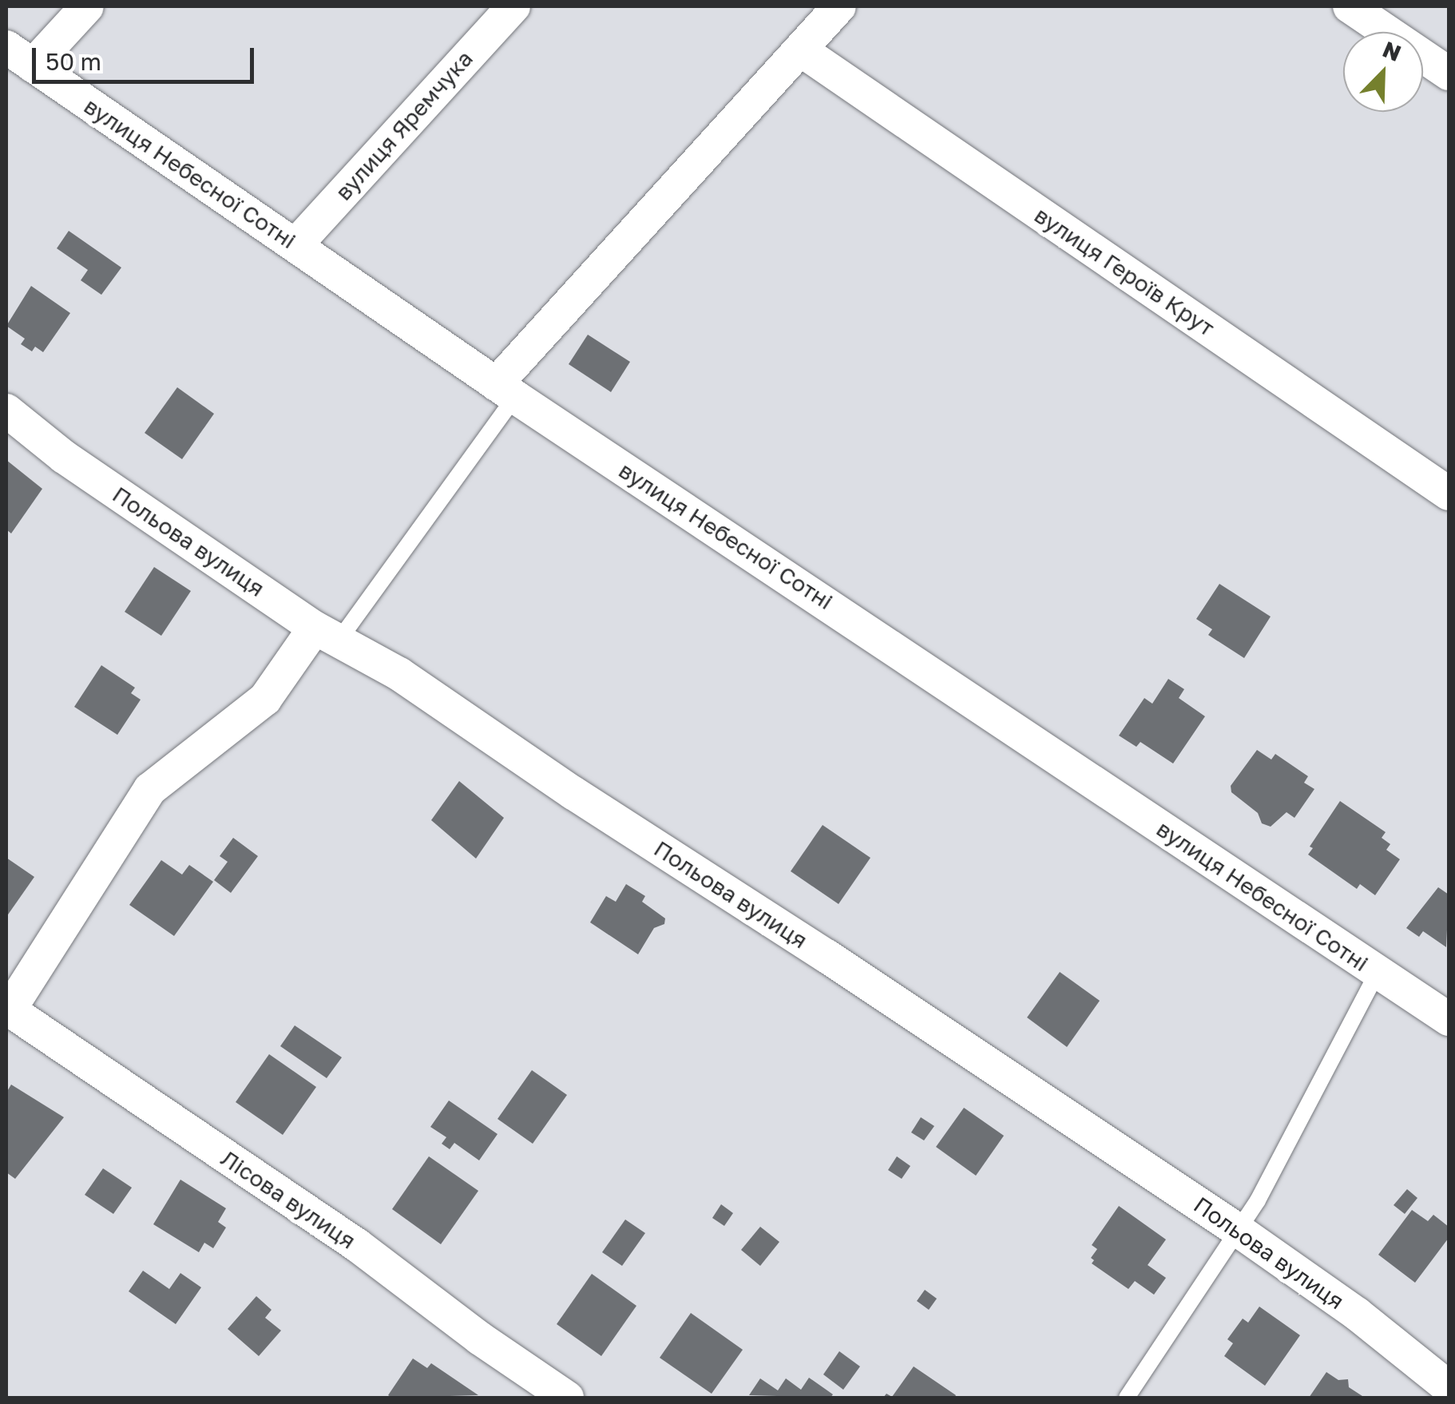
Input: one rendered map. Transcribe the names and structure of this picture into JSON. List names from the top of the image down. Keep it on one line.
{"streets":{"street":["вулиця Яремчука","вулиця Небесної Сотні","вулиця Героїв Крут","Польова вулиця","Лісова вулиця"]},"crossings":[["вулиця Яремчука","вулиця Небесної Сотні"]],"scale_bar":"50 m","north":"top right"}
